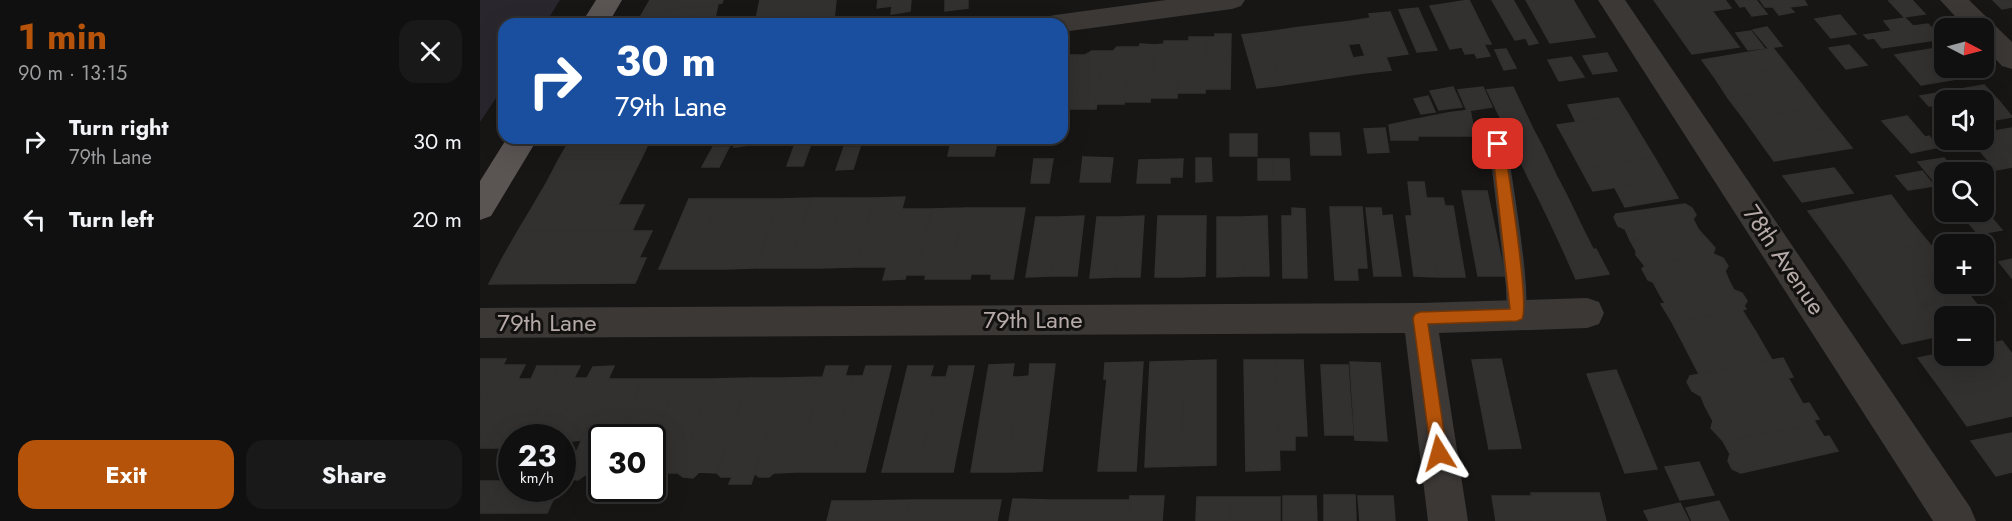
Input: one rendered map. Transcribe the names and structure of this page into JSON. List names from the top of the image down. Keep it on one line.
{"streets":{"street":["78th Avenue","79th Lane"]},"north":"right","page":{"heading":["1 min","90 m · 13:15"],"map_buttons":["+","−"],"turn":["30 m","79th Lane"],"list":[{"name":"Turn right","note":"79th Lane","value":"30 m"},{"name":"Turn left","value":"20 m"}],"speed":"23 km/h","limit":"30","buttons":["Exit","Share"]}}
